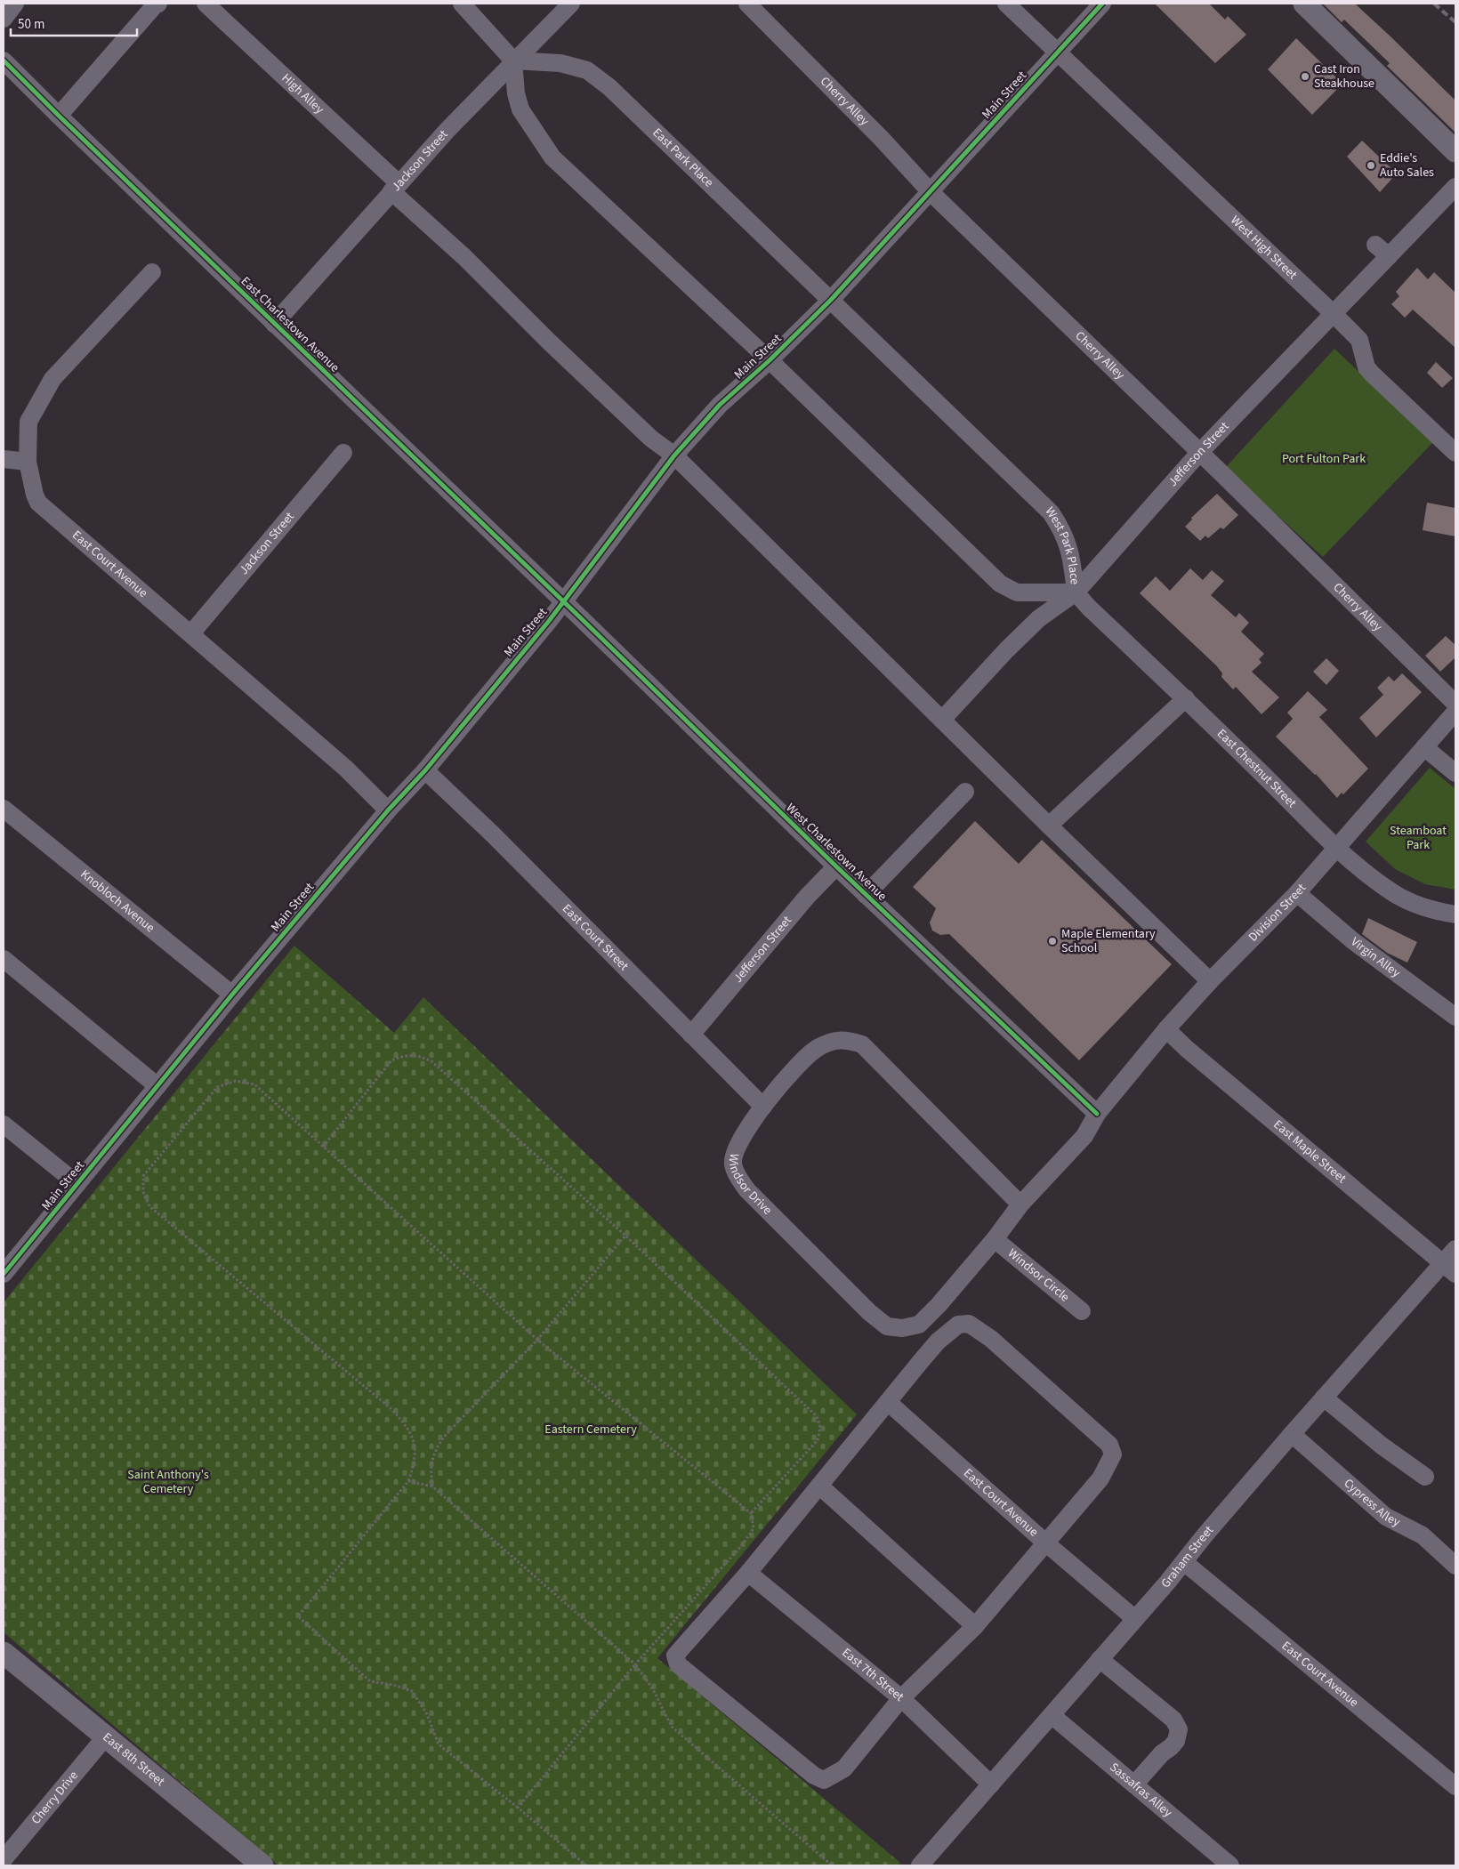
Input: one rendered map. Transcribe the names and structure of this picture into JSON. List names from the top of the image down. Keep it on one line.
{"streets":{"main road":["East 8th Street"],"street":["High Alley","Main Street","Cherry Alley","East Park Place","Jackson Street","West High Street","East Charlestown Avenue","Jefferson Street","West Park Place","East Court Avenue","East Chestnut Street","West Charlestown Avenue","Knobloch Avenue","Division Street","East Court Street","Virgin Alley","East Maple Street","Windsor Drive","Windsor Circle","Cypress Alley","Graham Street","East 7th Street","Sassafras Alley","Cherry Drive"]},"crossings":[["High Alley","Main Street"],["High Alley","Jackson Street"],["High Alley","Jefferson Street"],["High Alley","Division Street"],["Main Street","Cherry Alley"],["Main Street","East Park Place"],["Main Street","West High Street"],["Main Street","East Charlestown Avenue"],["Main Street","West Park Place"],["Main Street","East Court Avenue"],["Main Street","West Charlestown Avenue"],["Main Street","Knobloch Avenue"],["Main Street","East Court Street"],["Cherry Alley","Jefferson Street"],["East Park Place","Jackson Street"],["East Park Place","West Park Place"],["Jackson Street","East Charlestown Avenue"],["Jackson Street","East Court Avenue"],["West High Street","Jefferson Street"],["East Charlestown Avenue","West Charlestown Avenue"],["Jefferson Street","West Park Place"],["Jefferson Street","East Chestnut Street"],["Jefferson Street","West Charlestown Avenue"],["Jefferson Street","East Court Street"],["West Park Place","East Chestnut Street"],["East Court Avenue","Graham Street"],["East Chestnut Street","Division Street"],["West Charlestown Avenue","Division Street"],["West Charlestown Avenue","Windsor Drive"],["Division Street","Virgin Alley"],["Division Street","East Maple Street"],["Division Street","Windsor Drive"],["East Court Street","Windsor Drive"],["East Maple Street","Graham Street"],["Windsor Drive","Windsor Circle"],["Cypress Alley","Graham Street"],["Graham Street","East 7th Street"],["Graham Street","Sassafras Alley"],["East 8th Street","Cherry Drive"]],"parks":["Port Fulton Park","Steamboat Park","Eastern Cemetery","Saint Anthony's Cemetery"],"places":["Cast Iron Steakhouse","Eddie's Auto Sales","Maple Elementary School"],"scale_bar":"50 m"}
